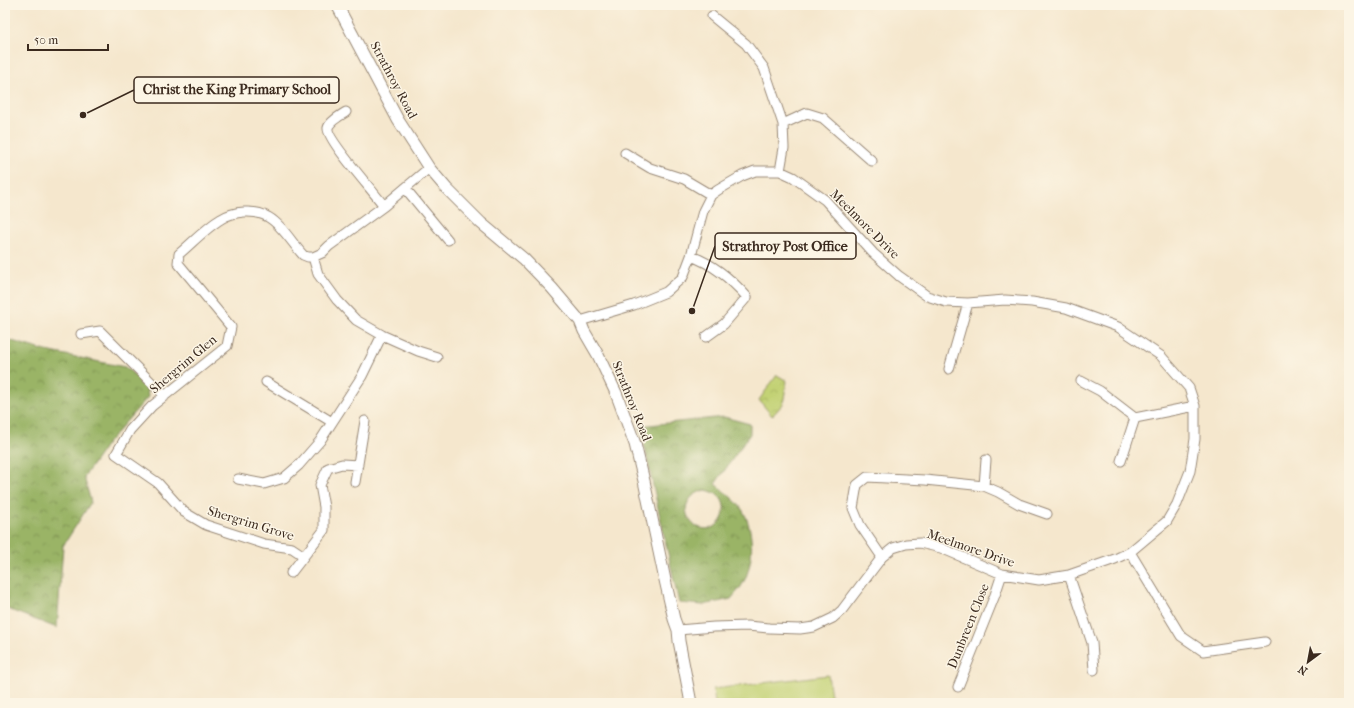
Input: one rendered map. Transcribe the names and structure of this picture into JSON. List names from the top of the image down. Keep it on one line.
{"streets":{"street":["Strathroy Road","Meelmore Drive","Shergrim Glen","Shergrim Grove","Dunbreen Close"]},"crossings":[["Strathroy Road","Meelmore Drive"],["Meelmore Drive","Dunbreen Close"],["Shergrim Glen","Shergrim Grove"]],"places":["Christ the King Primary School","Strathroy Post Office"],"scale_bar":"50 m","north":"bottom left"}
